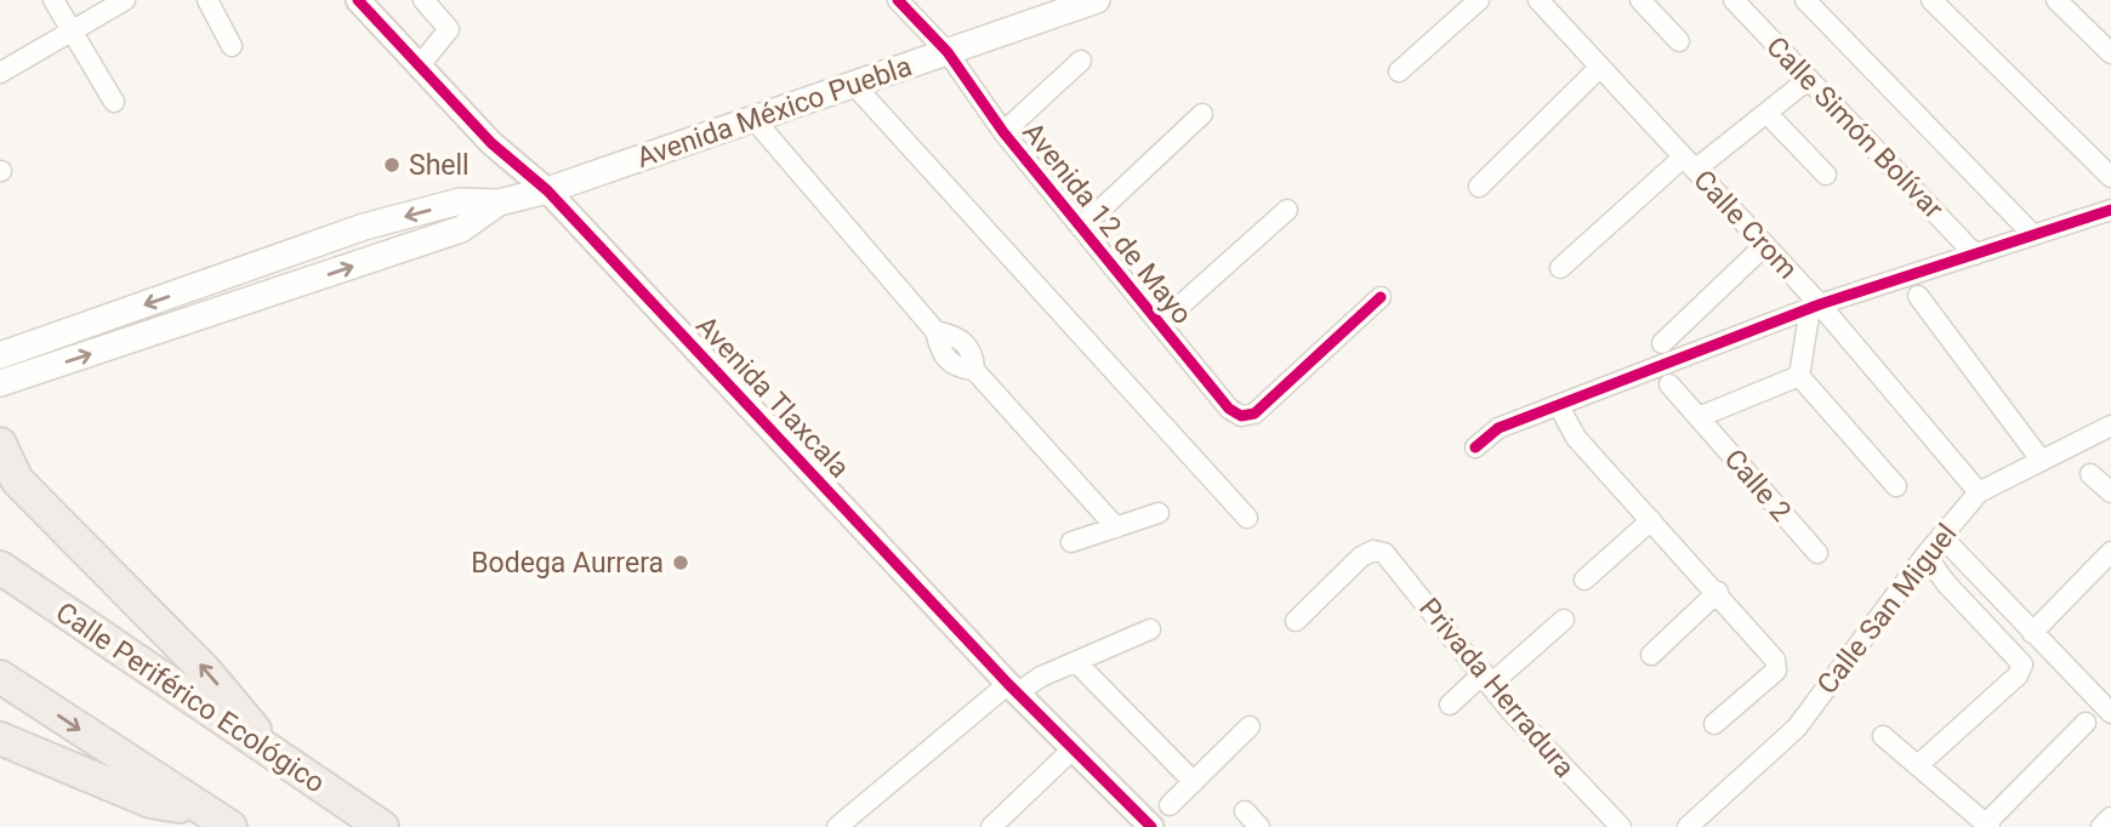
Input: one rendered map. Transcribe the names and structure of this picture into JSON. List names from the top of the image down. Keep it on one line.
{"streets":{"highway":["Calle Periférico Ecológico"],"main road":["Avenida México Puebla"],"street":["Calle Simón Bolívar","Avenida 12 de Mayo","Calle Crom","Avenida Tlaxcala","Calle 2","Calle San Miguel","Privada Herradura"]},"crossings":[["Avenida México Puebla","Avenida 12 de Mayo"],["Avenida México Puebla","Avenida Tlaxcala"],["Calle Crom","Calle San Miguel"]],"places":["Shell","Bodega Aurrera"]}
